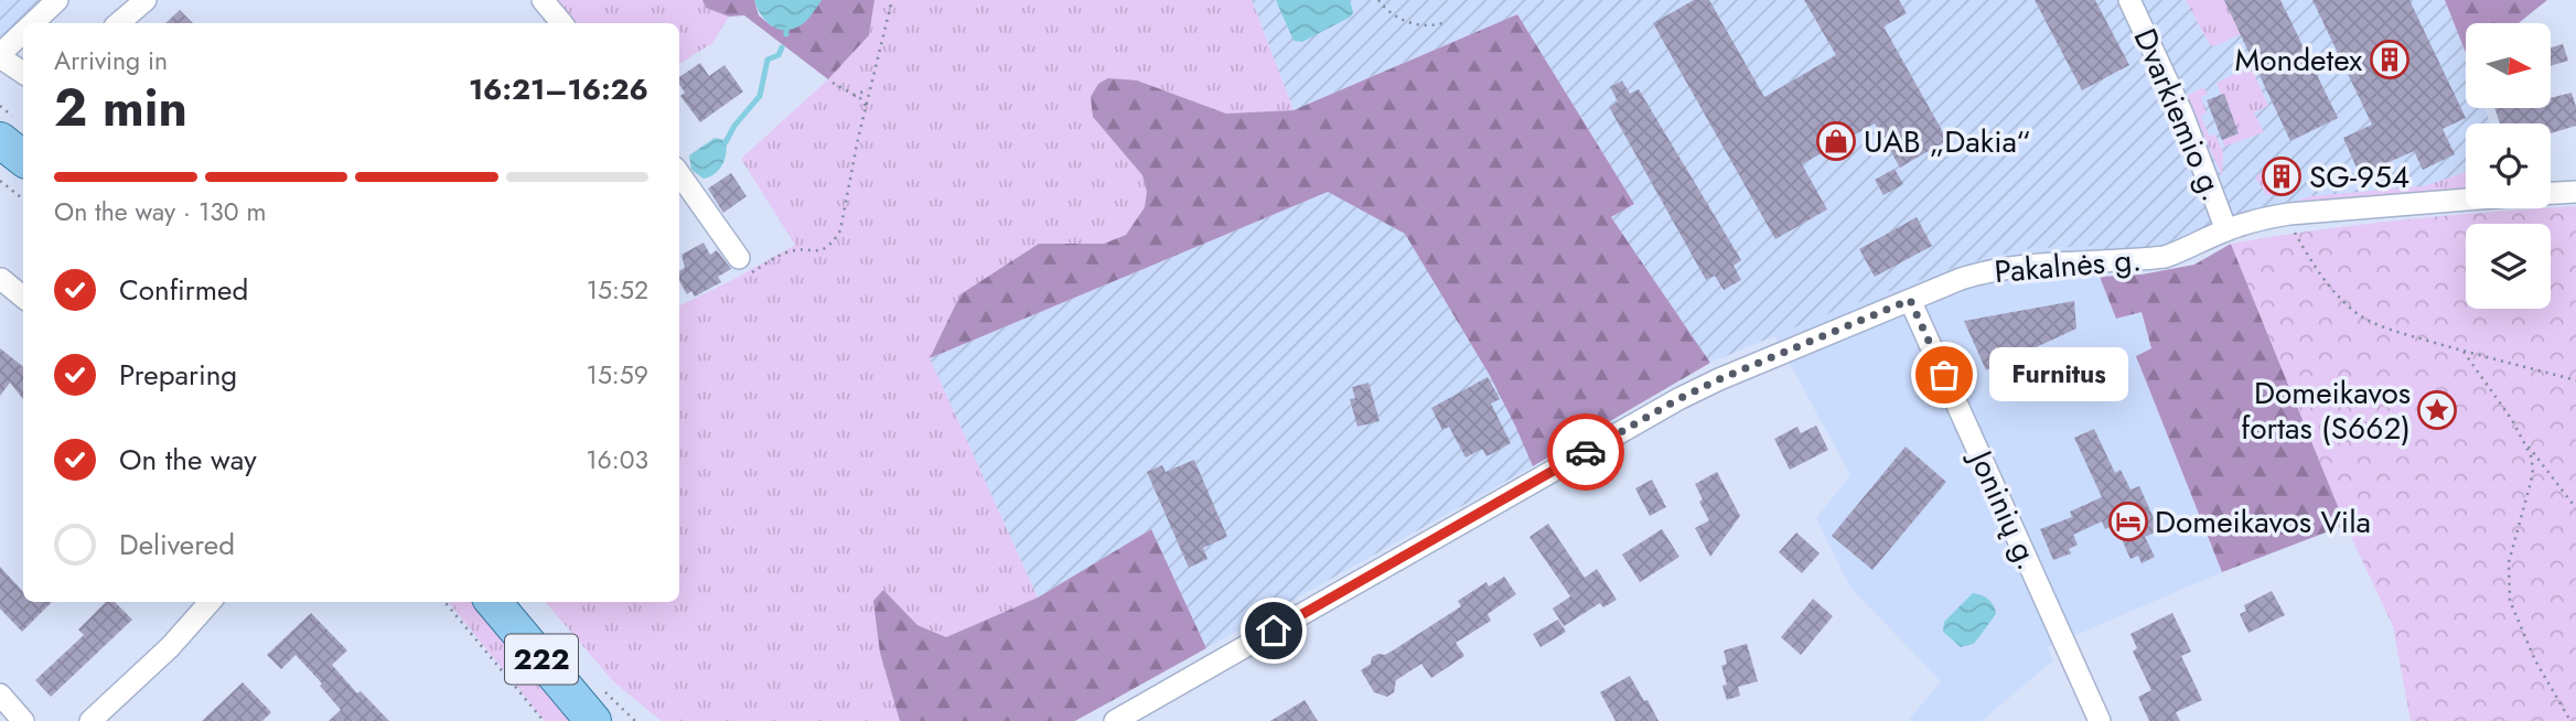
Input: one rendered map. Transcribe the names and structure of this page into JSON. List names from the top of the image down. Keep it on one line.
{"streets":{"main road":["222"],"street":["Dvarkiemio g.","Pakalnės g.","Joninių g."]},"crossings":[["Dvarkiemio g.","Pakalnės g."],["Pakalnės g.","Joninių g."]],"places":{"building":["Mondetex","SG-954"],"shop":["UAB „Dakia“"],"other":["Furnitus"],"place":["Domeikavos fortas (S662)"],"hotel":["Domeikavos Vila"]},"north":"right","page":{"heading":["2 min","Arriving in","16:21–16:26"],"bar":"On the way · 130 m","list":[["Confirmed","15:52"],["Preparing","15:59"],["On the way","16:03"],"Delivered"],"bubble":"Furnitus"}}
